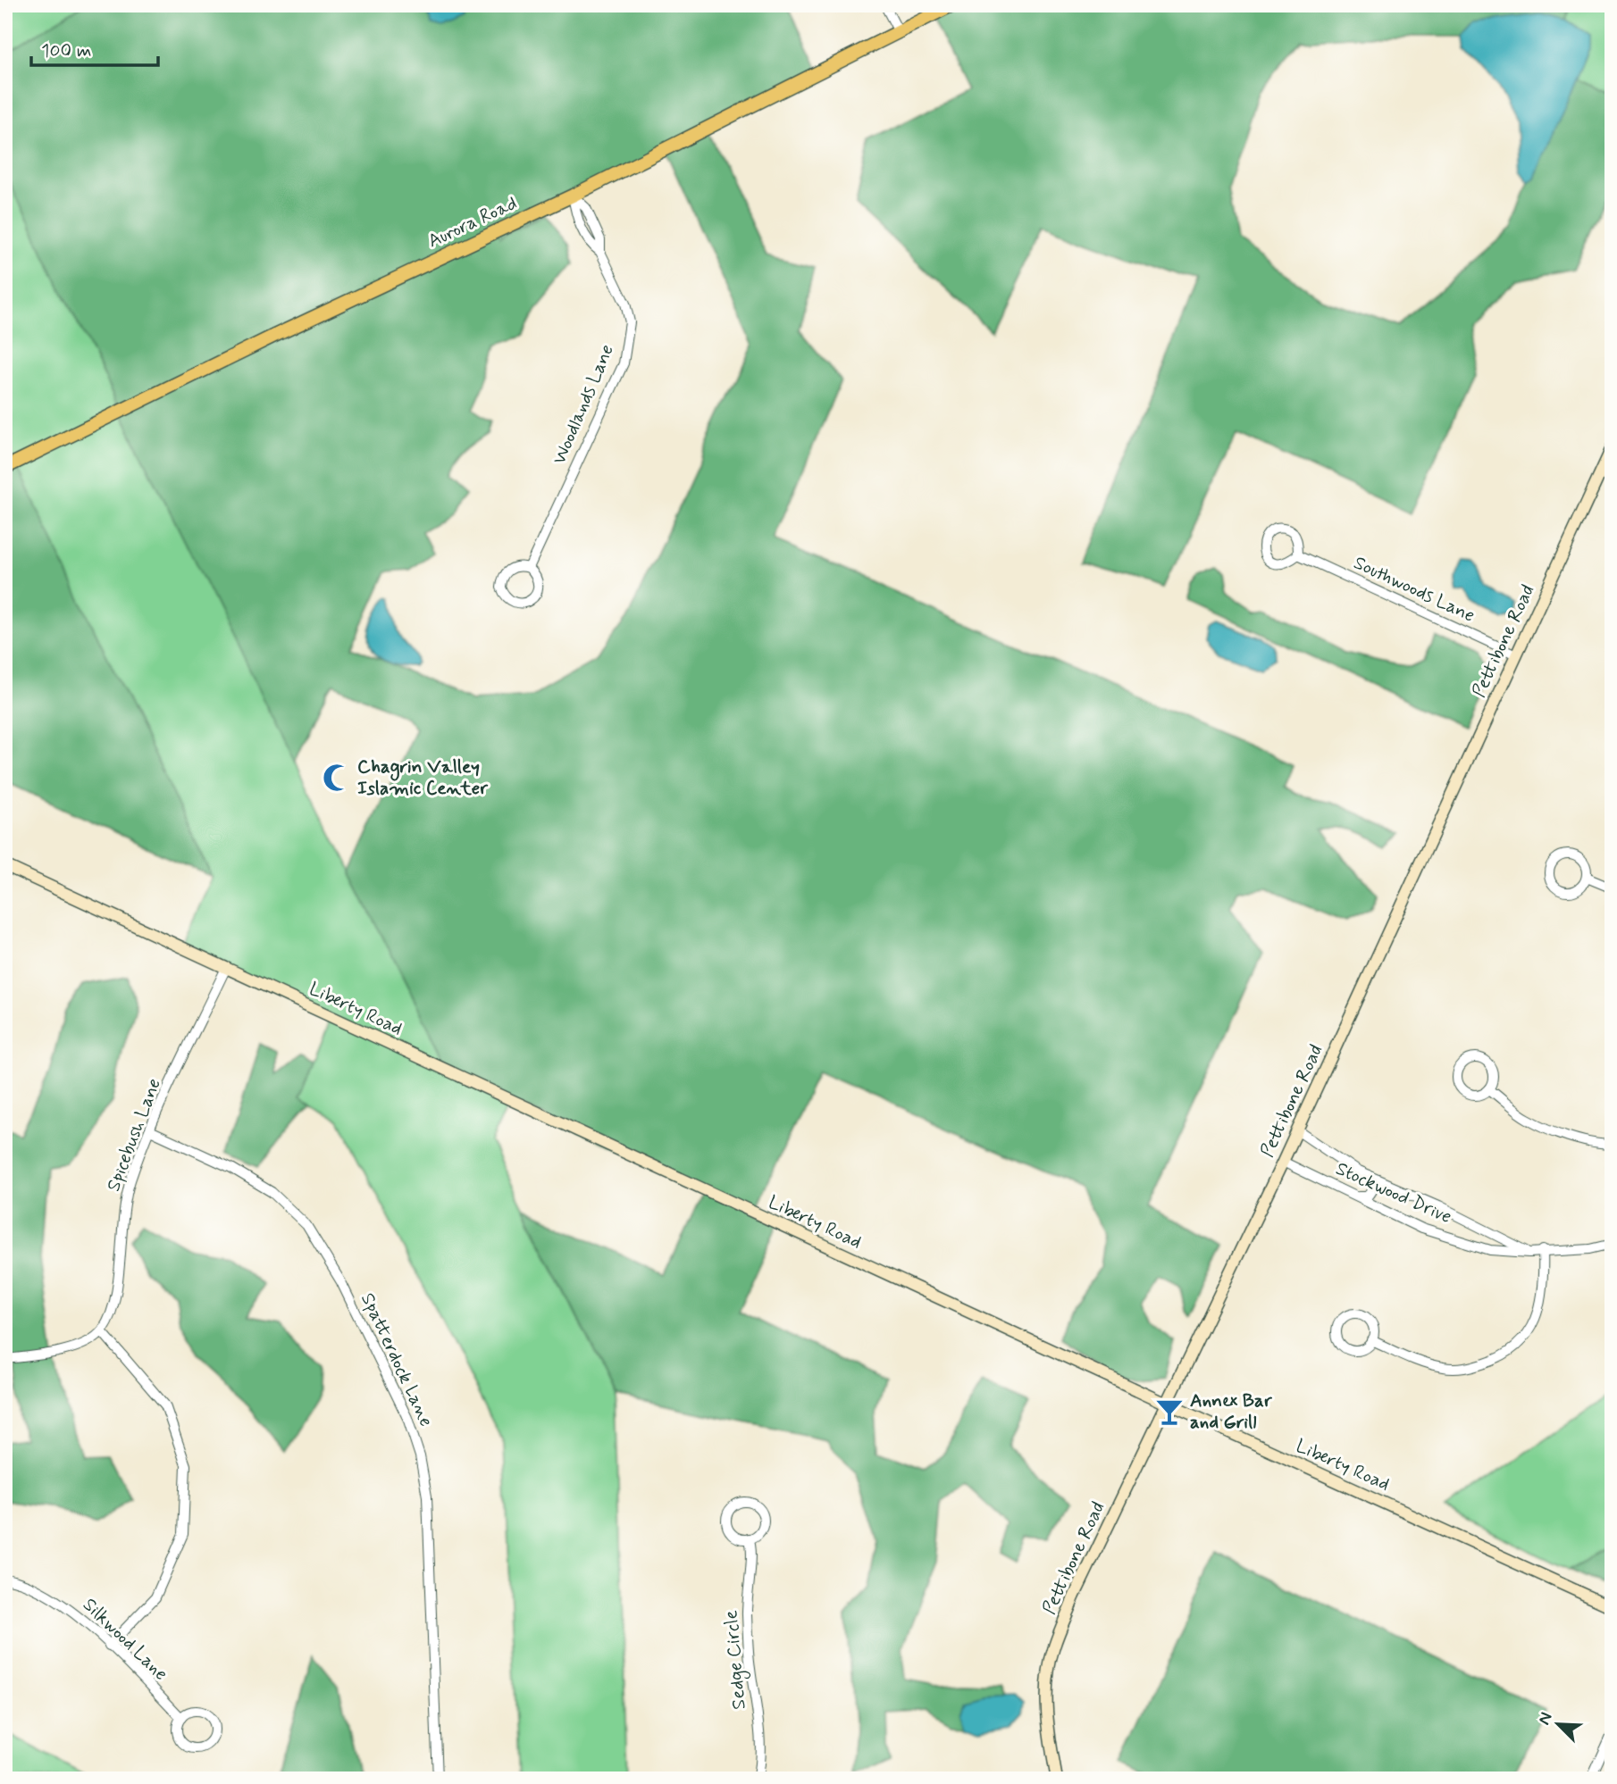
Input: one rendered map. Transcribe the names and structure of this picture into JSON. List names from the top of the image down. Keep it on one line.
{"streets":{"main road":["Aurora Road"],"street":["Woodlands Lane","Southwoods Lane","Pettibone Road","Liberty Road","Spicebush Lane","Stockwood Drive","Spatterdock Lane","Silkwood Lane","Sedge Circle"]},"crossings":[["Aurora Road","Woodlands Lane"],["Southwoods Lane","Pettibone Road"],["Pettibone Road","Liberty Road"],["Pettibone Road","Stockwood Drive"],["Liberty Road","Spicebush Lane"],["Spicebush Lane","Spatterdock Lane"]],"places":{"mosque":["Chagrin Valley Islamic Center"],"bar":["Annex Bar and Grill"]},"scale_bar":"100 m","north":"top left"}
